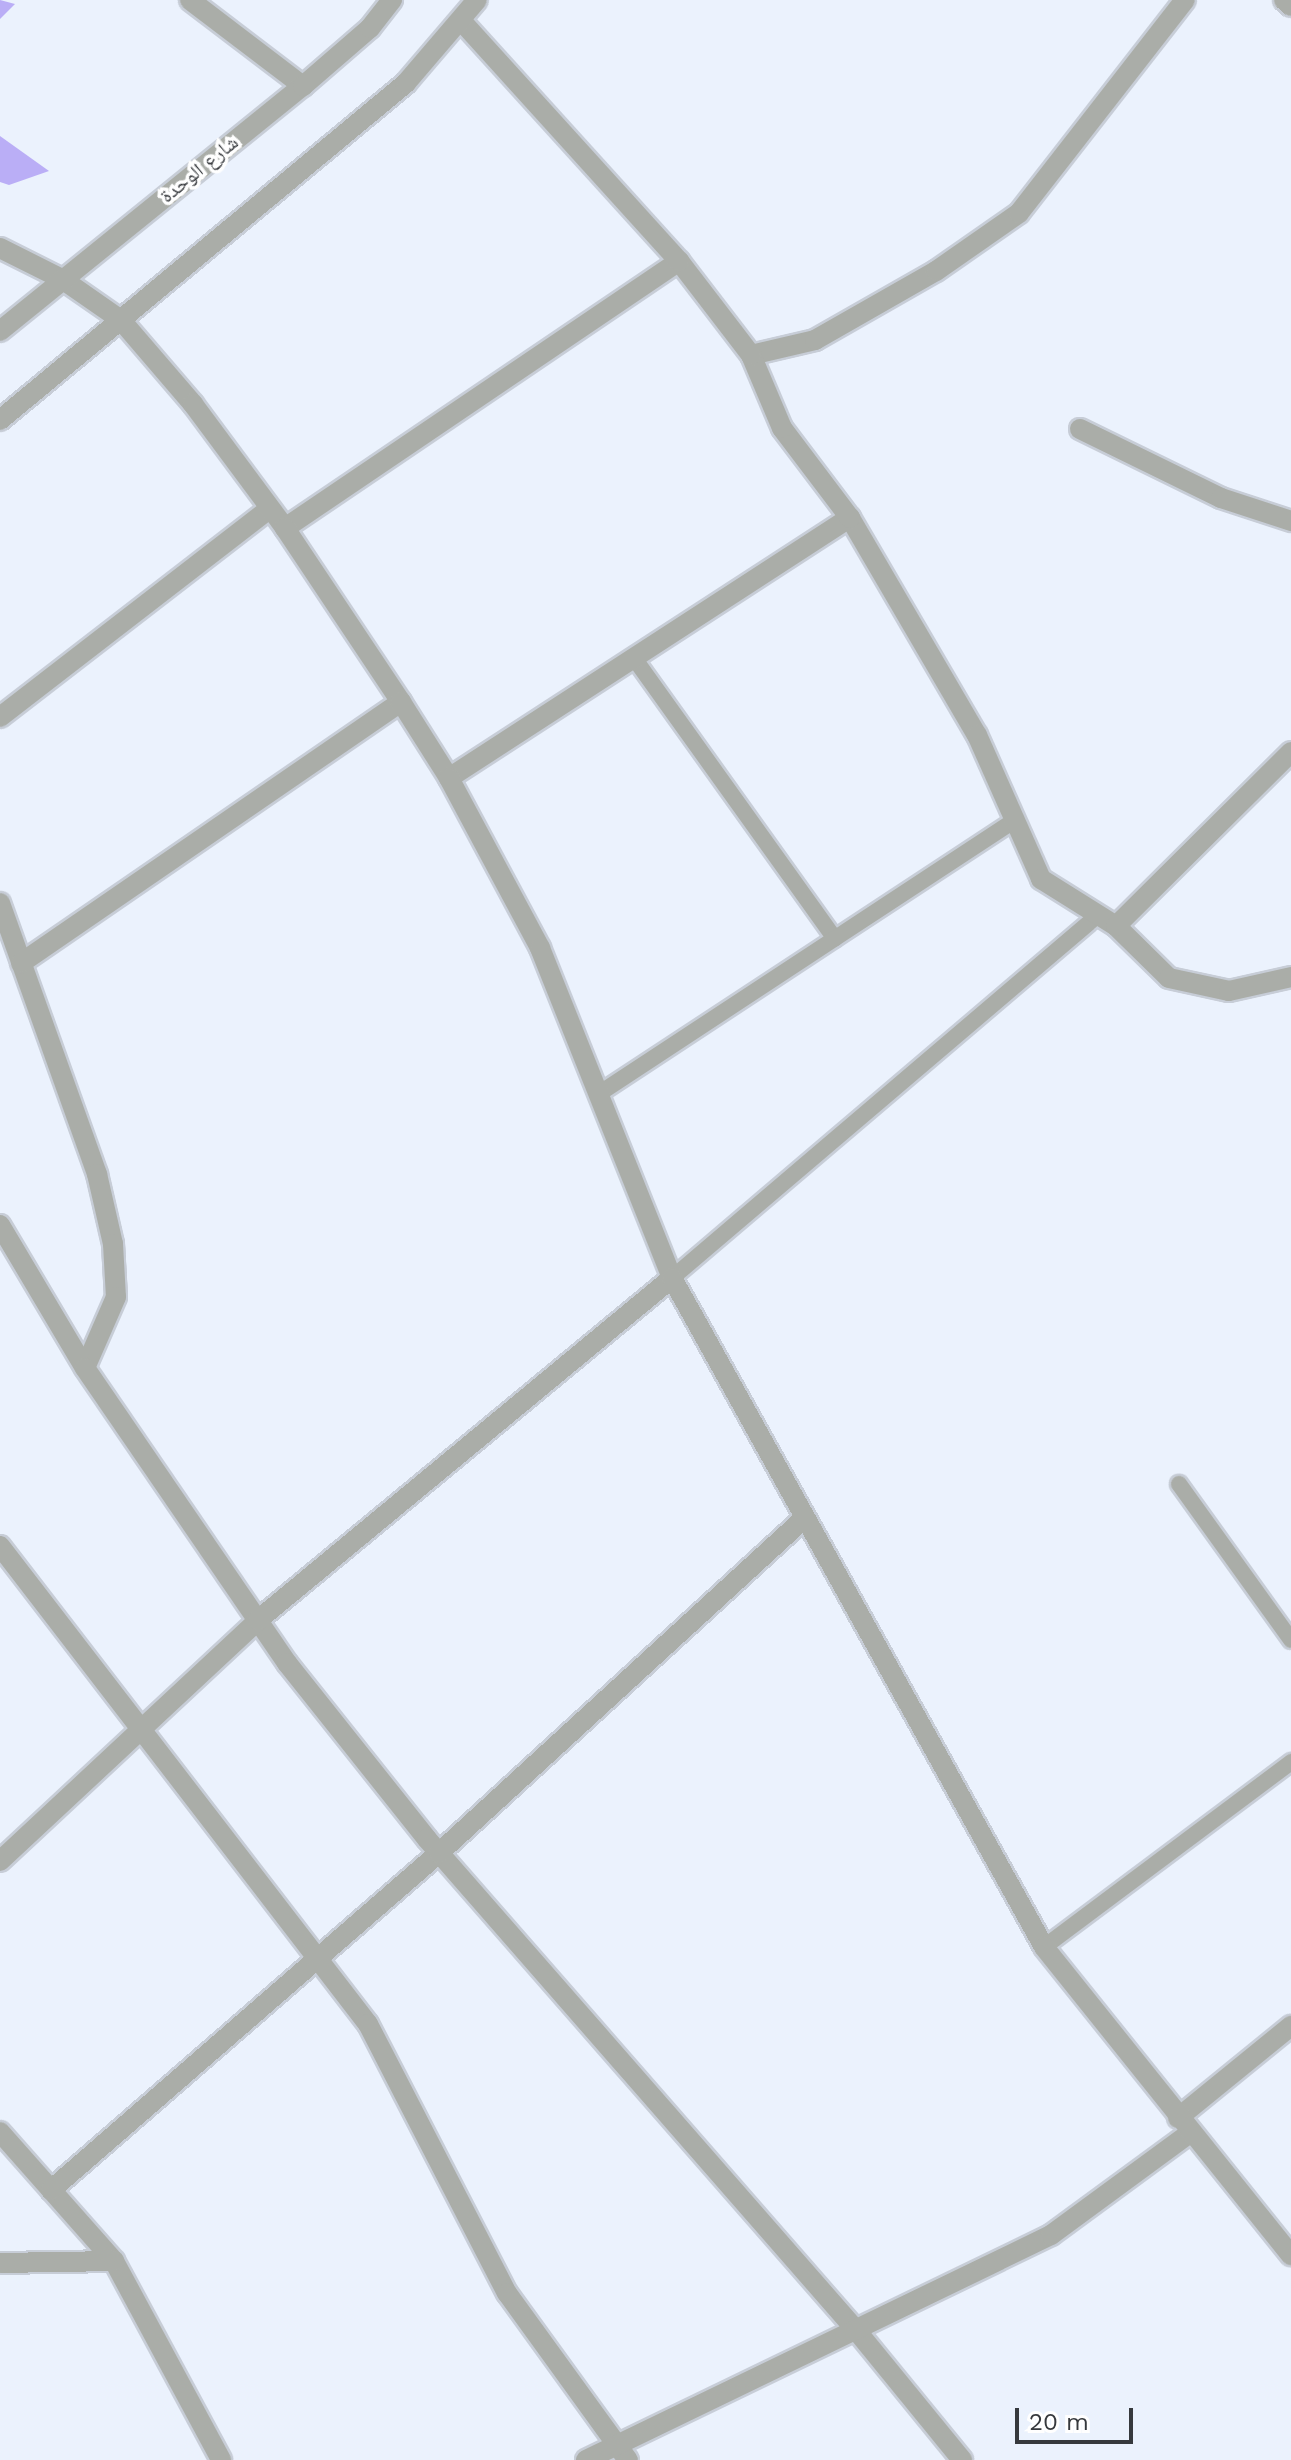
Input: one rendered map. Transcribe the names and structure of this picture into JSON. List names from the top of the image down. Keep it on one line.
{"streets":{"street":["شارع الوحدة"]},"scale_bar":"20 m"}
